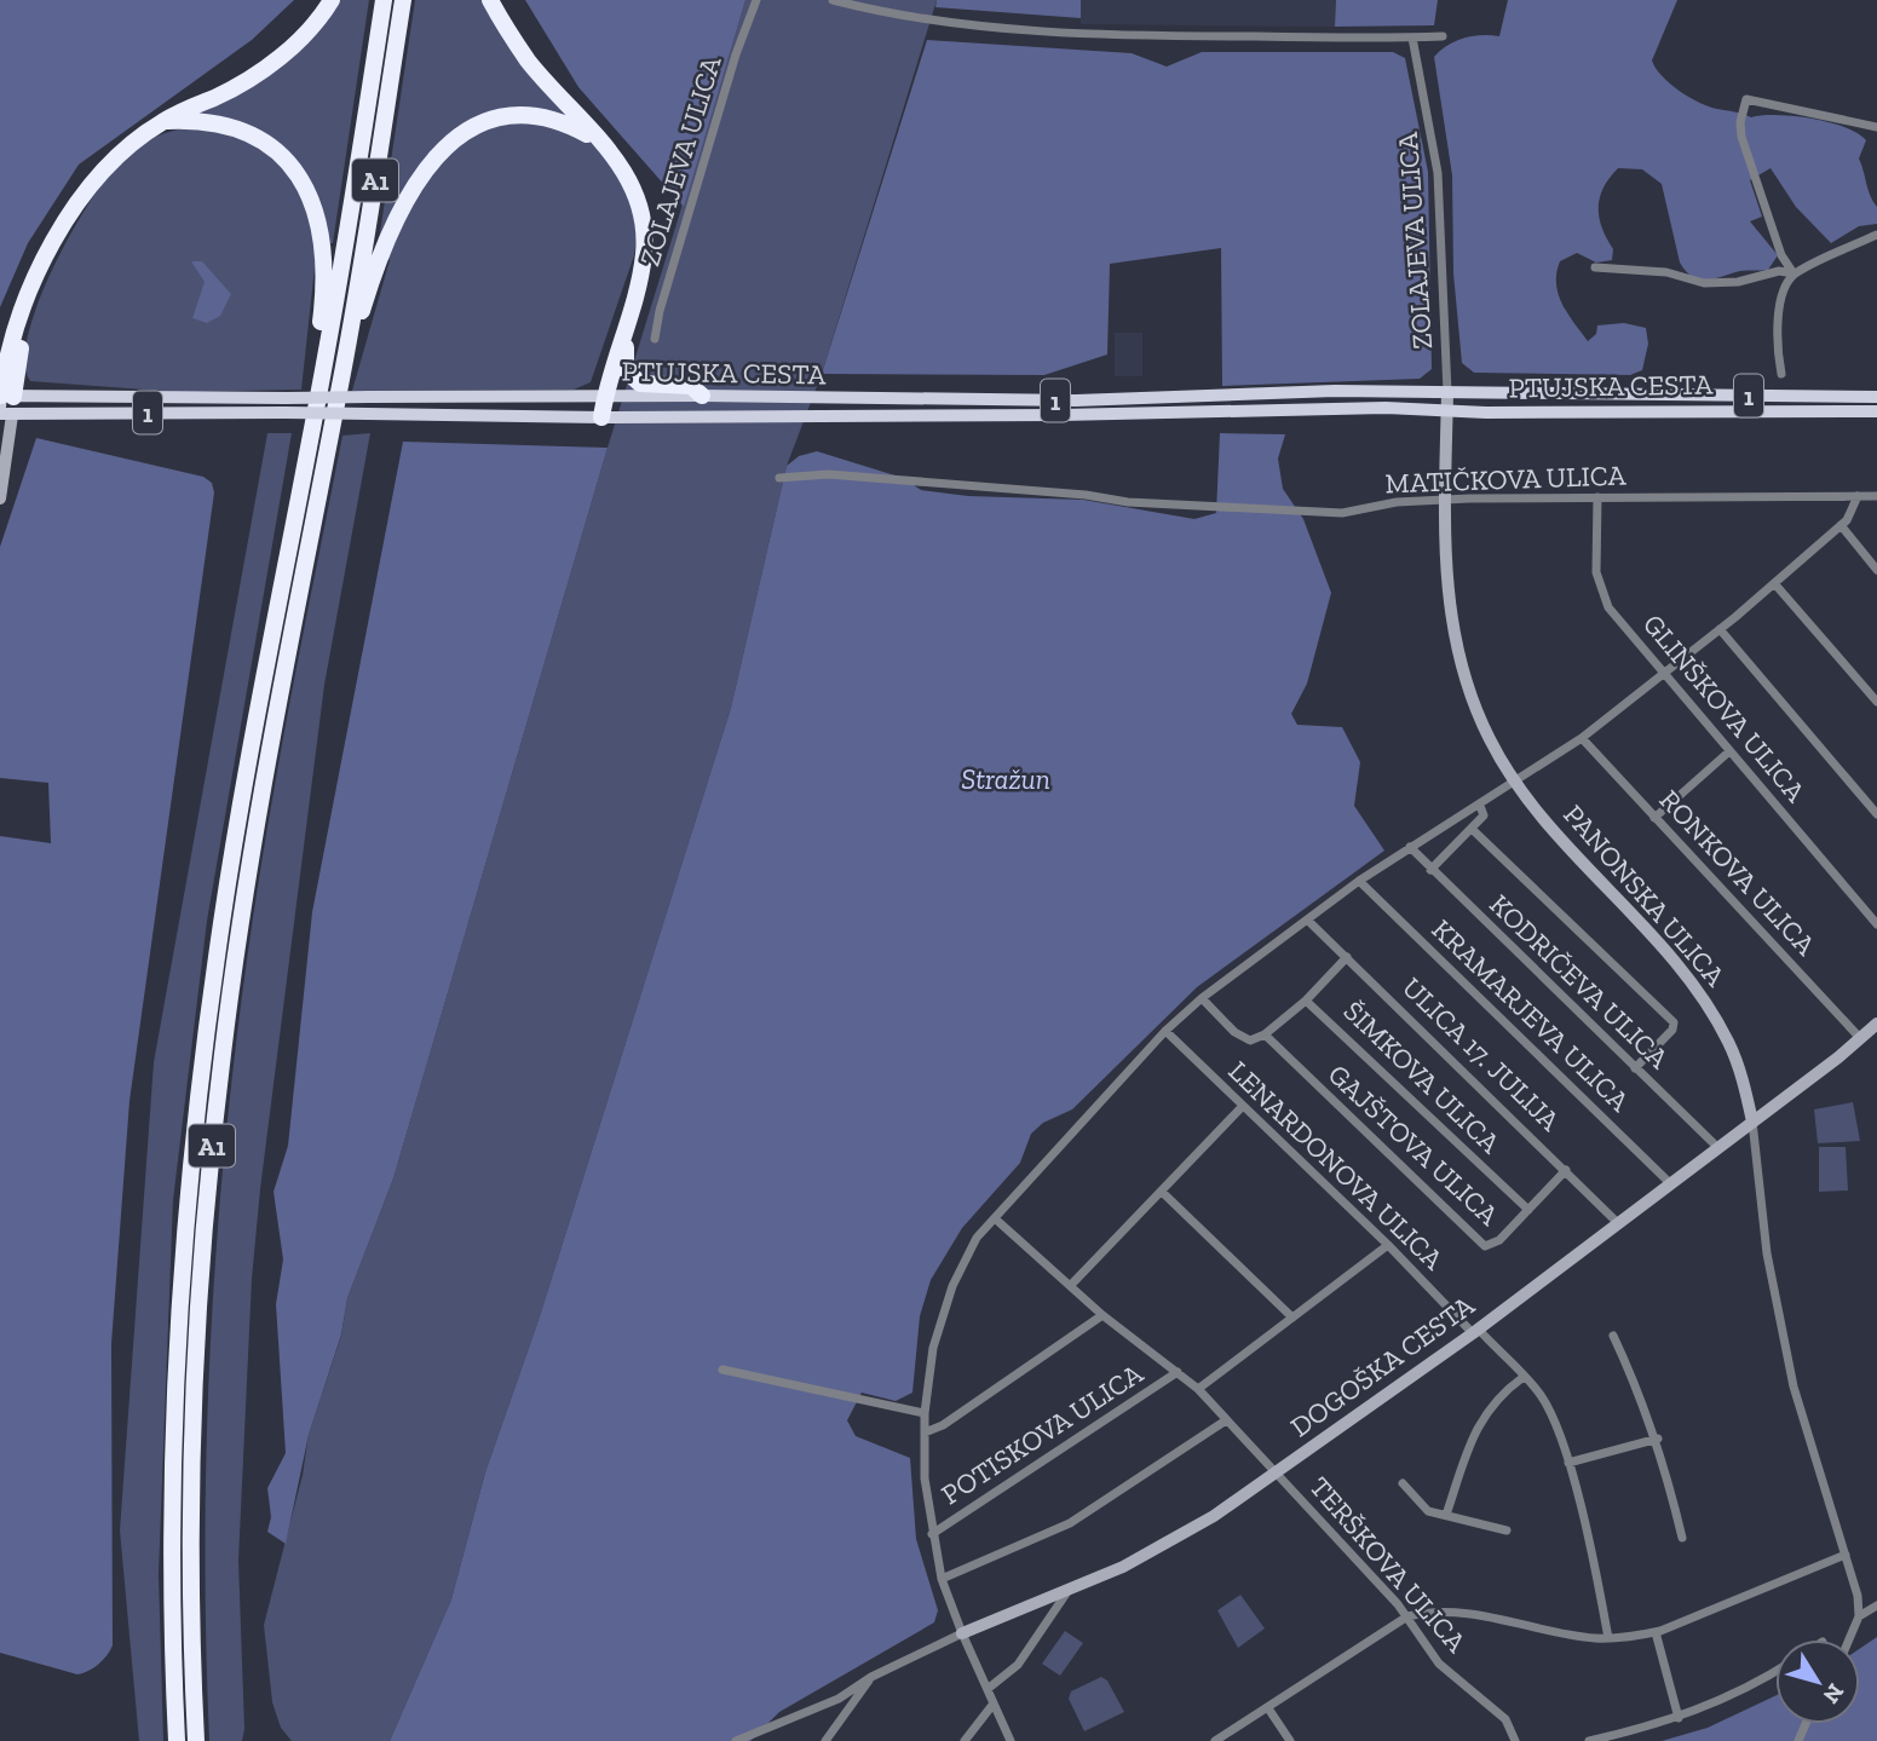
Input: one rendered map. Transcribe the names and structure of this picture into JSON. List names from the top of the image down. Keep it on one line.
{"streets":{"highway":["A1"],"main road":["PTUJSKA CESTA","1"],"street":["ZOLAJEVA ULICA","MATIČKOVA ULICA","GLINŠKOVA ULICA","RONKOVA ULICA","PANONSKA ULICA","KODRIČEVA ULICA","KRAMARJEVA ULICA","ULICA 17. JULIJA","ŠIMKOVA ULICA","GAJŠTOVA ULICA","LENARDONOVA ULICA","DOGOŠKA CESTA","POTISKOVA ULICA","TERŠKOVA ULICA"]},"crossings":[["ZOLAJEVA ULICA","PTUJSKA CESTA"],["PTUJSKA CESTA","PANONSKA ULICA"],["MATIČKOVA ULICA","GLINŠKOVA ULICA"],["MATIČKOVA ULICA","PANONSKA ULICA"],["RONKOVA ULICA","DOGOŠKA CESTA"],["PANONSKA ULICA","DOGOŠKA CESTA"],["KODRIČEVA ULICA","DOGOŠKA CESTA"],["KRAMARJEVA ULICA","DOGOŠKA CESTA"],["ULICA 17. JULIJA","GAJŠTOVA ULICA"],["ULICA 17. JULIJA","DOGOŠKA CESTA"],["ŠIMKOVA ULICA","GAJŠTOVA ULICA"],["LENARDONOVA ULICA","DOGOŠKA CESTA"],["DOGOŠKA CESTA","TERŠKOVA ULICA"],["POTISKOVA ULICA","TERŠKOVA ULICA"]],"parks":["Stražun"],"north":"bottom right"}
